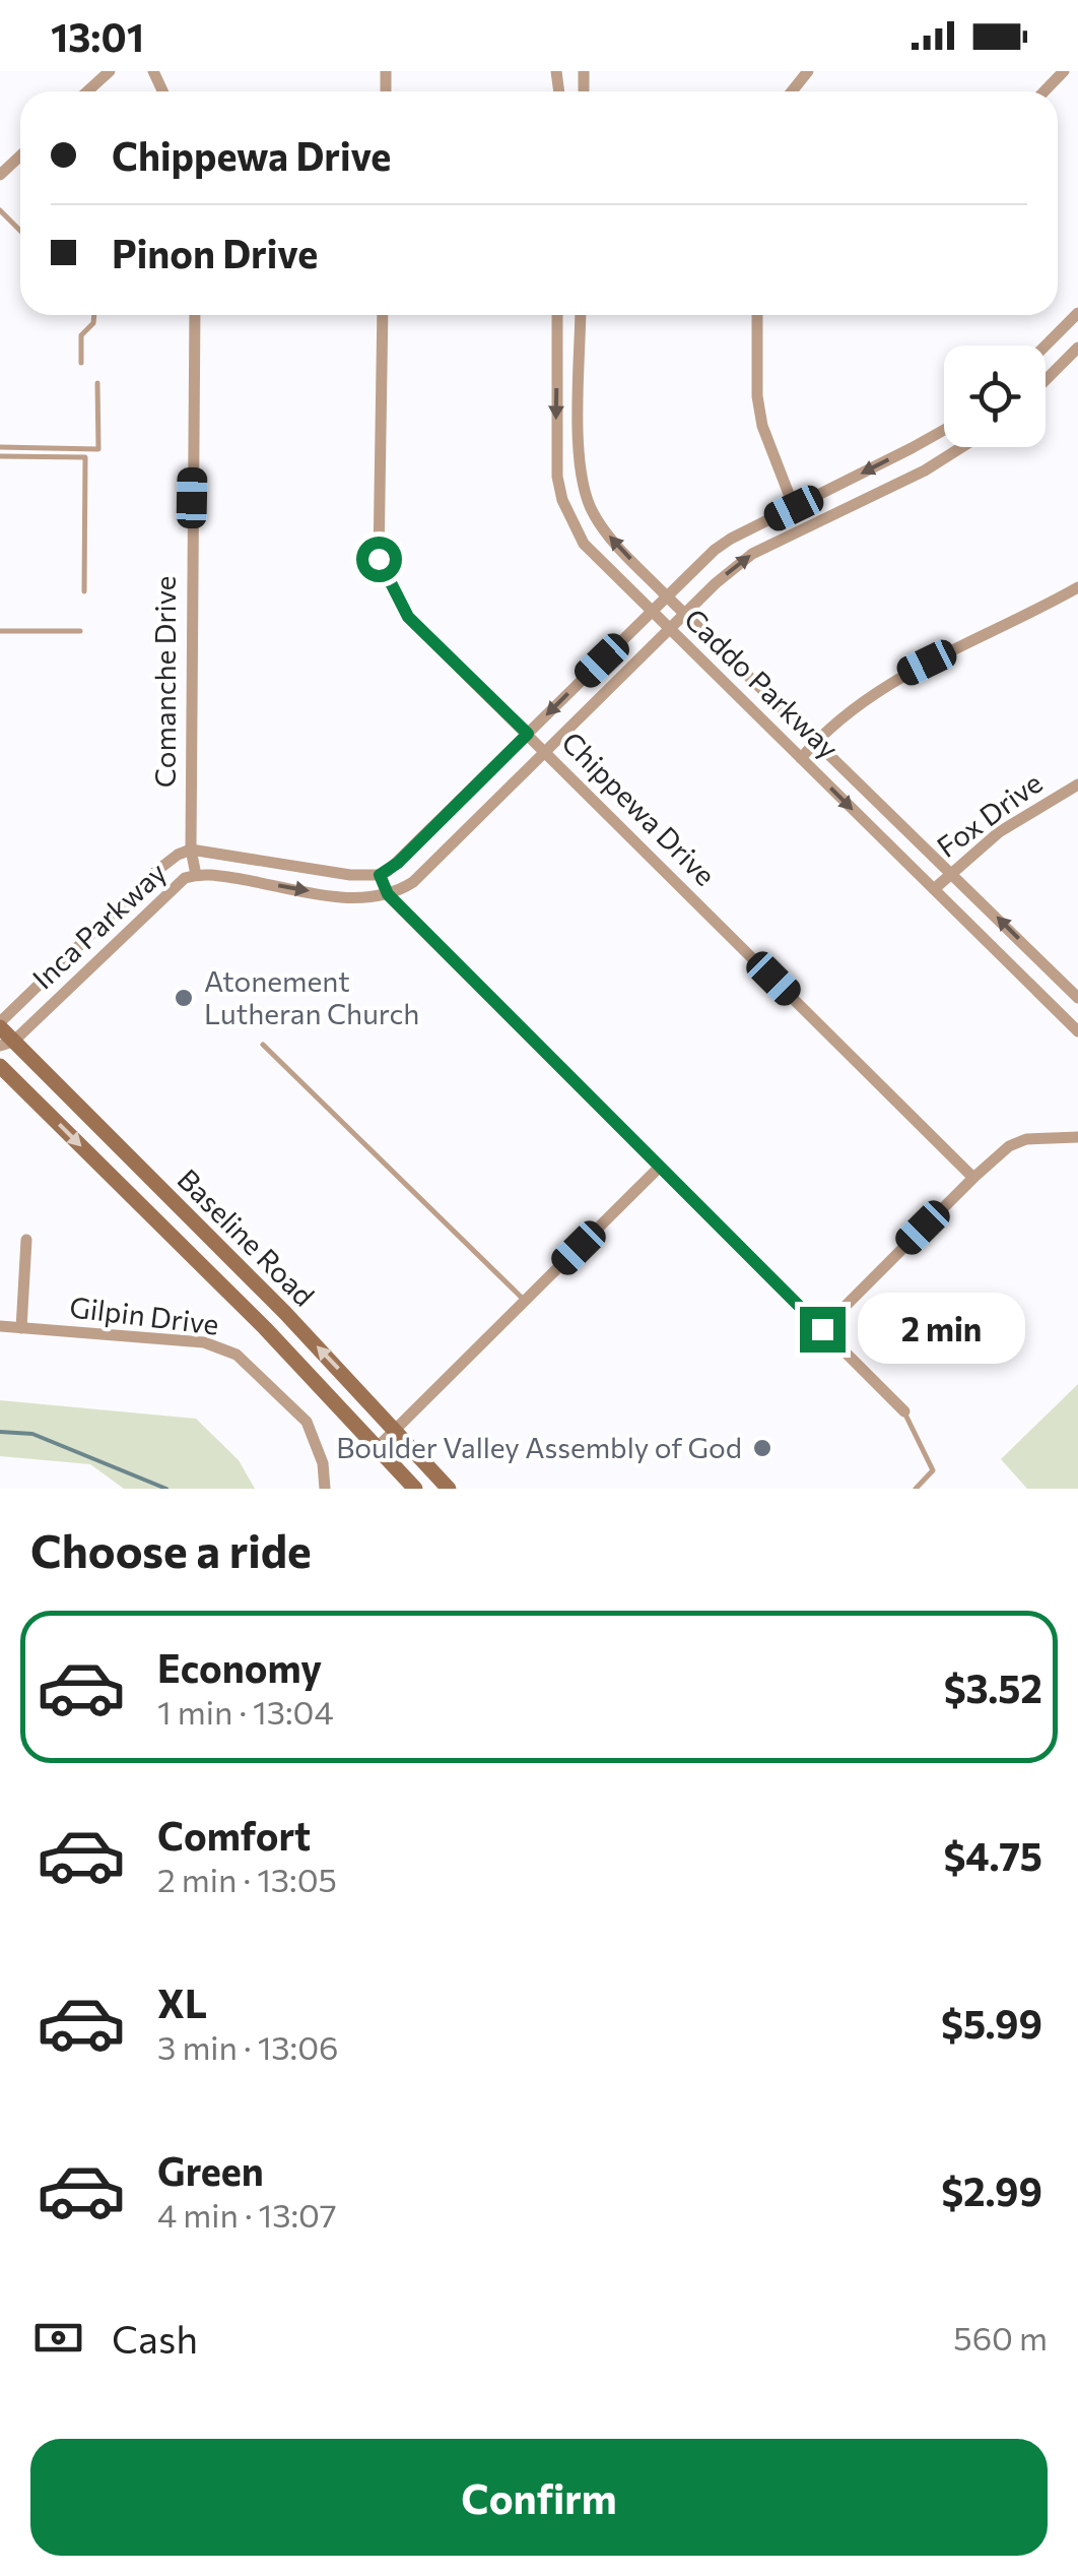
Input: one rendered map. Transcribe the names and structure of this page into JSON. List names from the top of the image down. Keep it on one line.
{"streets":{"main road":["Baseline Road"],"street":["Comanche Drive","Caddo Parkway","Chippewa Drive","Fox Drive","Inca Parkway","Gilpin Drive"]},"crossings":[["Comanche Drive","Inca Parkway"],["Caddo Parkway","Fox Drive"],["Inca Parkway","Baseline Road"]],"places":["Atonement Lutheran Church","Boulder Valley Assembly of God"],"page":{"status":"13:01","banner":["Chippewa Drive","Pinon Drive"],"bubble":"2 min","heading":"Choose a ride","list":[{"name":"Economy","note":"1 min · 13:04","value":"$3.52"},{"name":"Comfort","note":"2 min · 13:05","value":"$4.75"},{"name":"XL","note":"3 min · 13:06","value":"$5.99"},{"name":"Green","note":"4 min · 13:07","value":"$2.99"}],"pay":["Cash","560 m"],"buttons":"Confirm"}}
